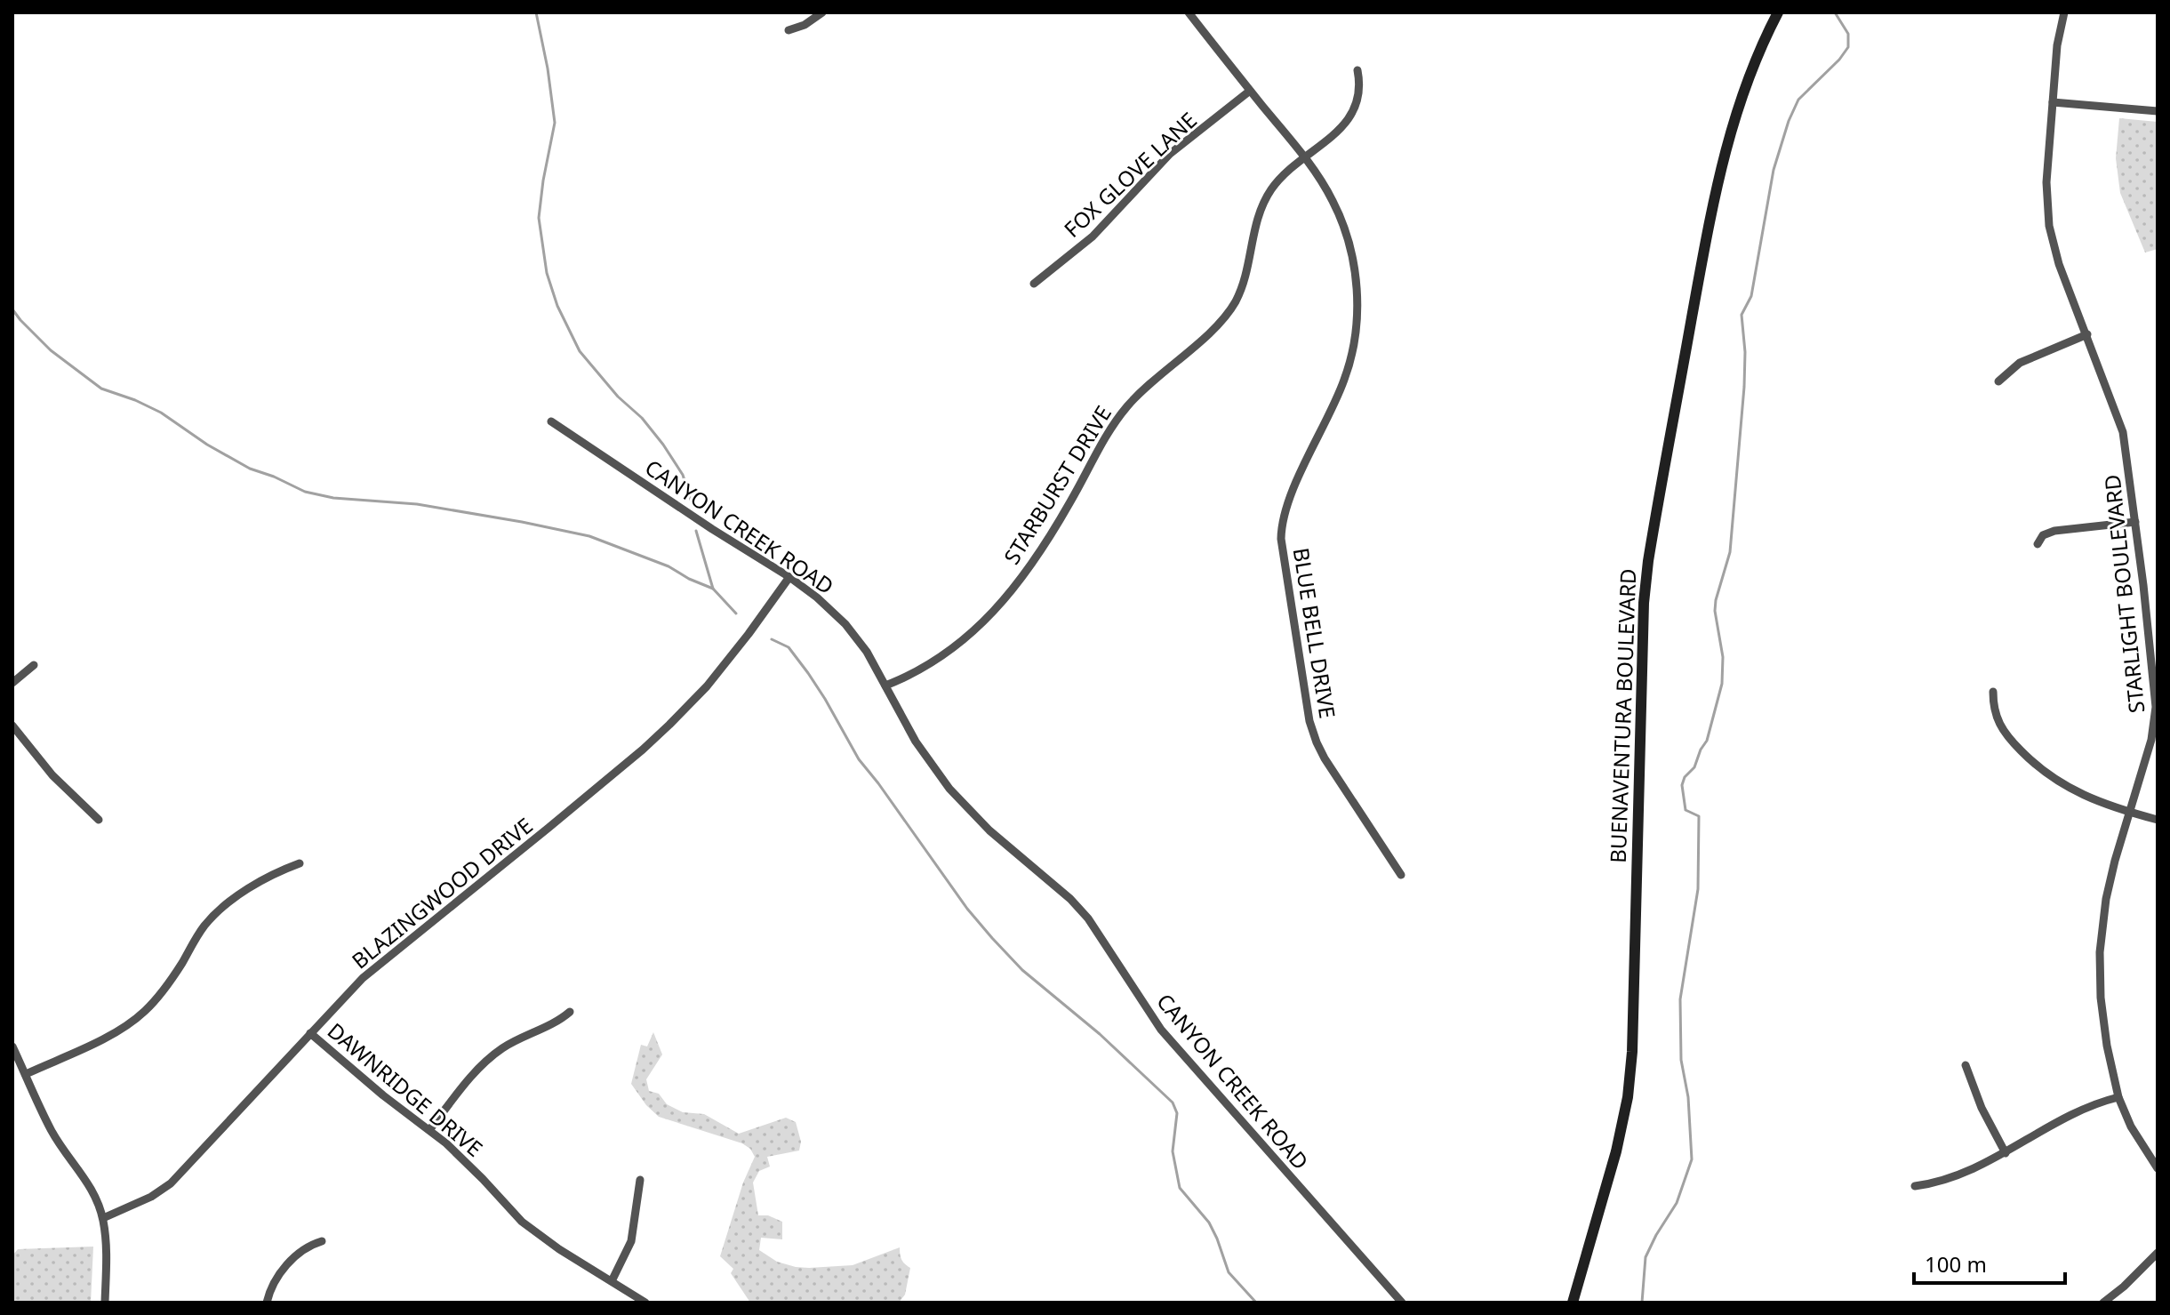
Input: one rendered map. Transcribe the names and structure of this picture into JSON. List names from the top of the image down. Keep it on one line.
{"streets":{"main road":["BUENAVENTURA BOULEVARD"],"street":["FOX GLOVE LANE","STARBURST DRIVE","CANYON CREEK ROAD","STARLIGHT BOULEVARD","BLUE BELL DRIVE","BLAZINGWOOD DRIVE","DAWNRIDGE DRIVE"]},"crossings":[["FOX GLOVE LANE","BLUE BELL DRIVE"],["STARBURST DRIVE","CANYON CREEK ROAD"],["STARBURST DRIVE","BLUE BELL DRIVE"],["CANYON CREEK ROAD","BLAZINGWOOD DRIVE"],["BLAZINGWOOD DRIVE","DAWNRIDGE DRIVE"]],"scale_bar":"100 m"}
